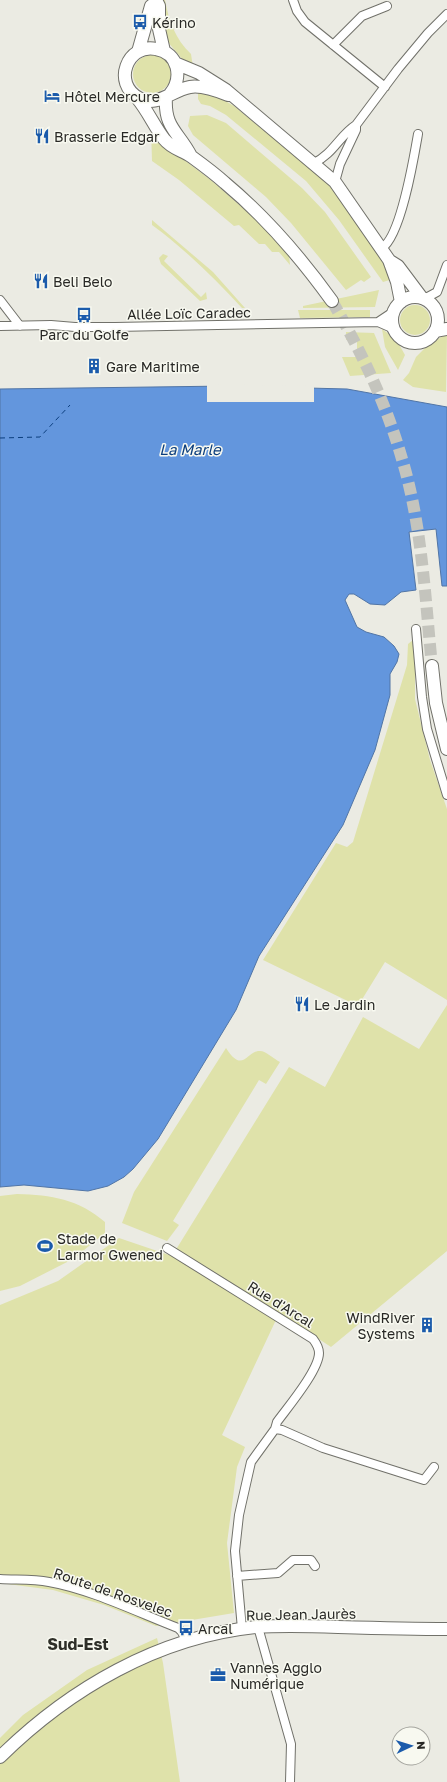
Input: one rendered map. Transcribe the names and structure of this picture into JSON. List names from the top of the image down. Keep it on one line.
{"streets":{"main road":["Rue Jean Jaurès"],"street":["Allée Loïc Caradec","Rue d'Arcal","Route de Rosvelec"]},"crossings":[["Rue d'Arcal","Rue Jean Jaurès"],["Route de Rosvelec","Rue Jean Jaurès"]],"districts":["Sud-Est"],"water":["La Marle"],"places":{"bus stop":["Kérino","Parc du Golfe","Arcal"],"hotel":["Hôtel Mercure"],"restaurant":["Brasserie Edgar","Beli Belo","Le Jardin"],"building":["Gare Maritime","WindRiver Systems"],"sports":["Stade de Larmor Gwened"],"office":["Vannes Agglo Numérique"]},"north":"right"}
